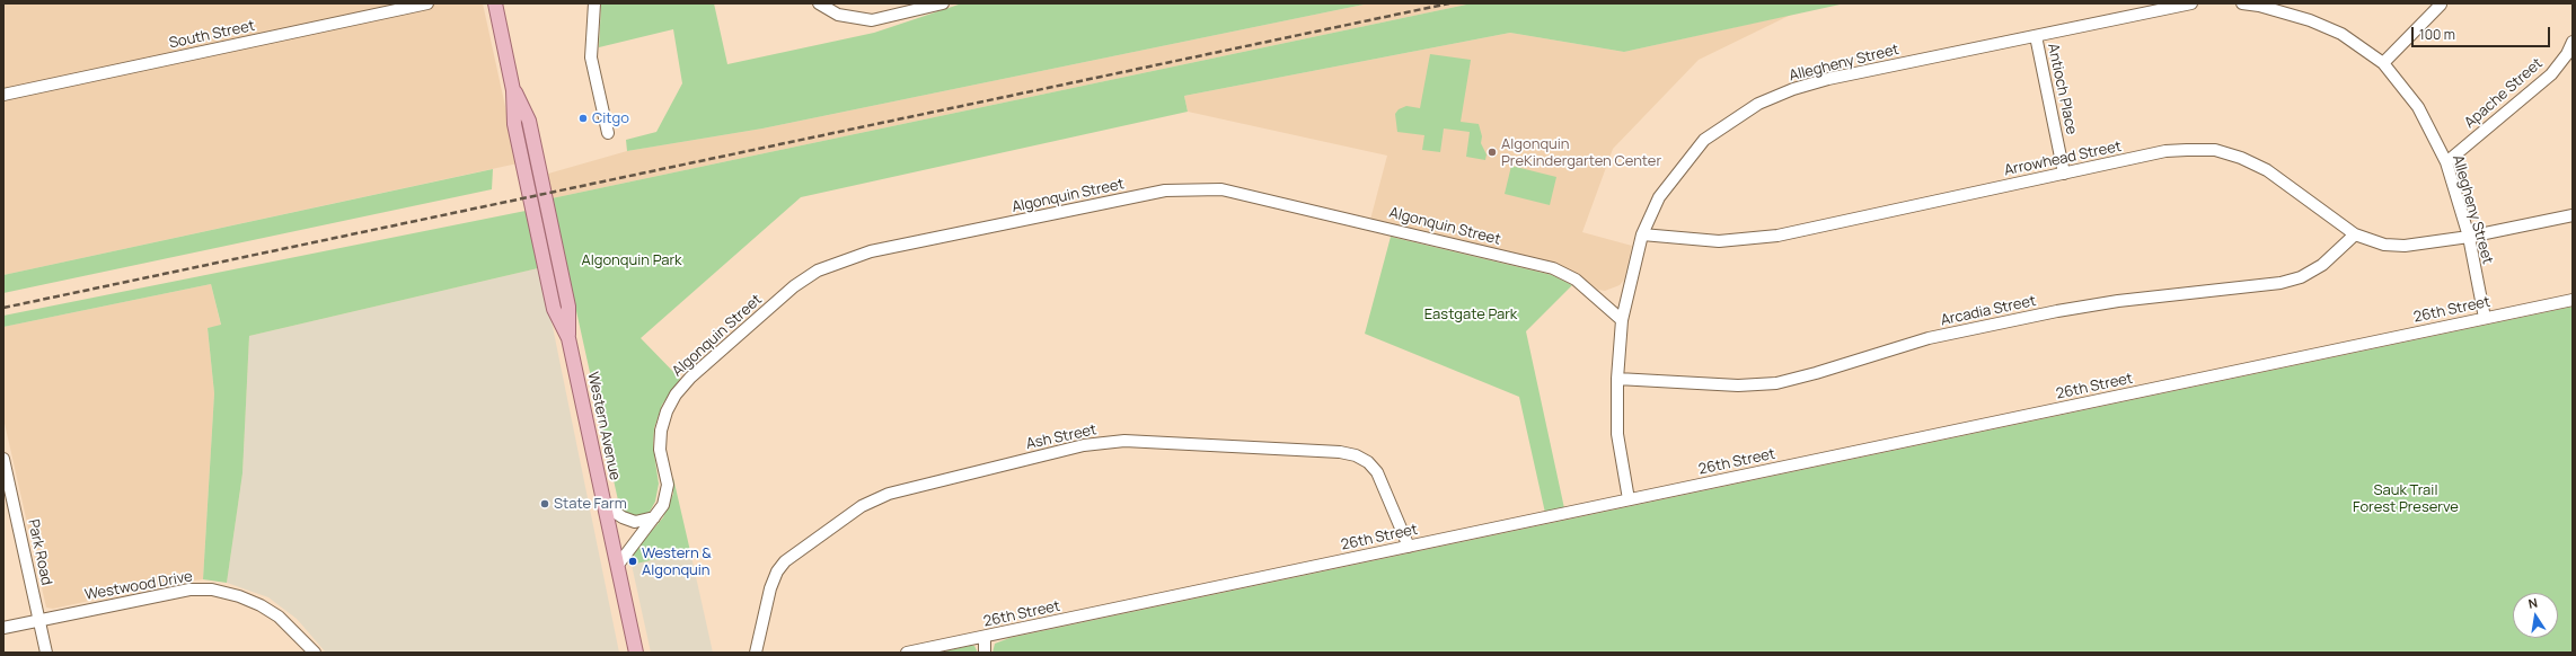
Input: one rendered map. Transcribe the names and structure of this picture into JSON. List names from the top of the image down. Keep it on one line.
{"streets":{"main road":["Western Avenue"],"street":["South Street","Allegheny Street","Antioch Place","Apache Street","Arrowhead Street","Algonquin Street","26th Street","Arcadia Street","Ash Street","Park Road","Westwood Drive"]},"crossings":[["Allegheny Street","Antioch Place"],["Allegheny Street","Apache Street"],["Allegheny Street","Arrowhead Street"],["Allegheny Street","Algonquin Street"],["Allegheny Street","26th Street"],["Allegheny Street","Arcadia Street"],["Antioch Place","Arrowhead Street"],["Arrowhead Street","Arcadia Street"],["Algonquin Street","Western Avenue"],["26th Street","Ash Street"],["Park Road","Westwood Drive"]],"parks":["Algonquin Park","Eastgate Park","Sauk Trail Forest Preserve"],"places":["Citgo","Algonquin PreKindergarten Center","State Farm","Western & Algonquin"],"scale_bar":"100 m","north":"top"}
